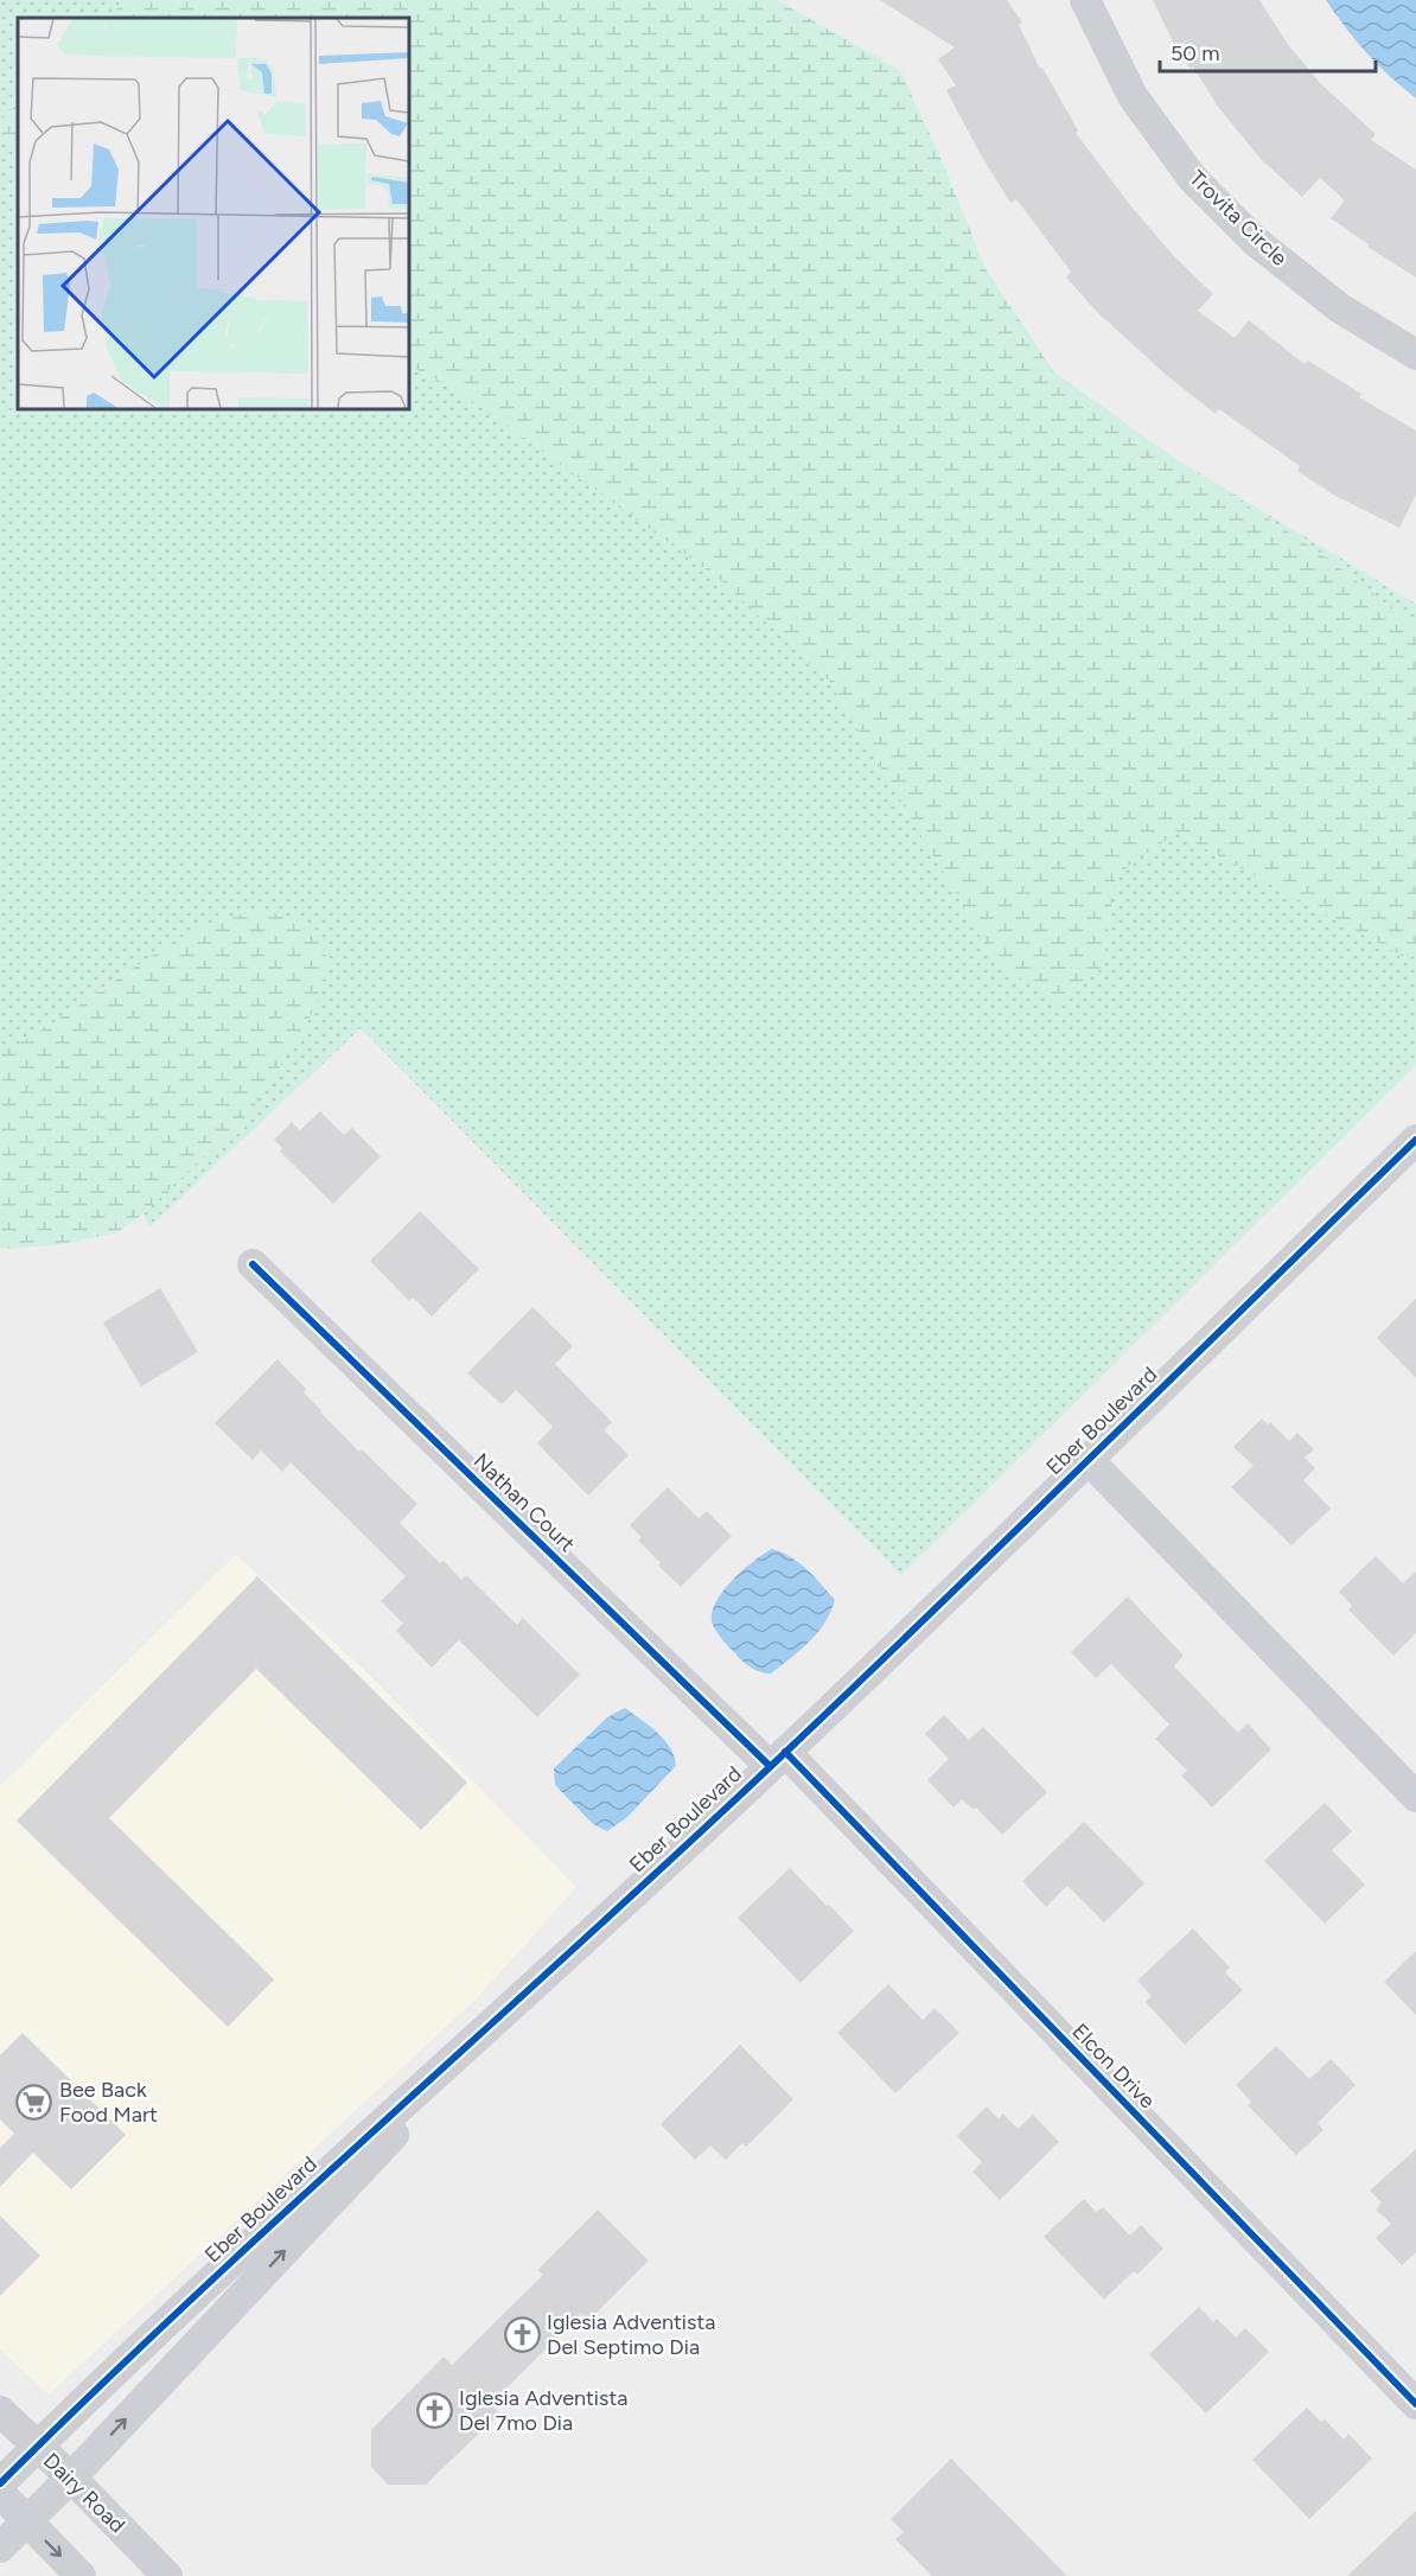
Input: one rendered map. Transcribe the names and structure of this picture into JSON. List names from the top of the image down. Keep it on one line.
{"streets":{"street":["Trovita Circle","Eber Boulevard","Nathan Court","Elcon Drive","Dairy Road"]},"crossings":[["Eber Boulevard","Nathan Court"],["Eber Boulevard","Elcon Drive"],["Eber Boulevard","Dairy Road"],["Nathan Court","Elcon Drive"]],"places":{"supermarket":["Bee Back Food Mart"],"church":["Iglesia Adventista Del Septimo Dia","Iglesia Adventista Del 7mo Dia"]},"scale_bar":"50 m"}
